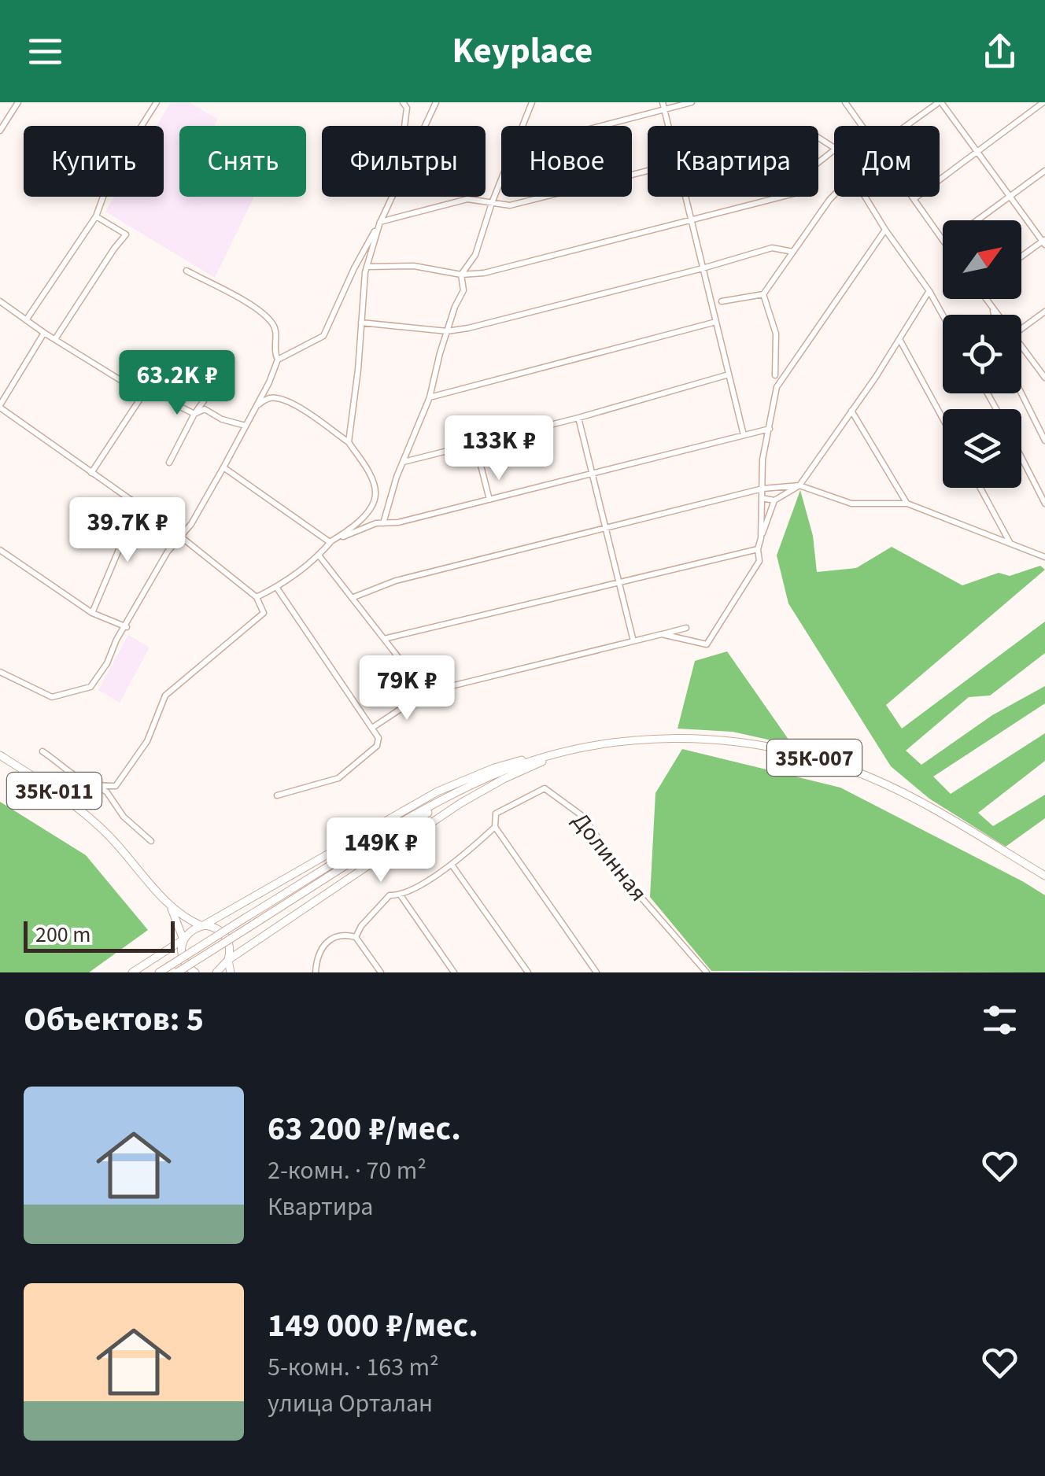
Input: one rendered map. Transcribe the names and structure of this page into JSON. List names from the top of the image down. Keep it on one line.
{"streets":{"main road":["35К-007","35К-011"],"street":["Долинная"]},"scale_bar":"200 m","north":"top right","page":{"header":"Keyplace","chip":["Купить","Снять","Фильтры","Новое","Квартира","Дом"],"price":["63.2K ₽","133K ₽","39.7K ₽","79K ₽","149K ₽"],"scale":"200 m","heading":"Объектов: 5","list":[{"name":"63 200 ₽/мес.","note":"2-комн. · 70 m² · Квартира"},{"name":"149 000 ₽/мес.","note":"5-комн. · 163 m² · улица Орталан"}]}}
